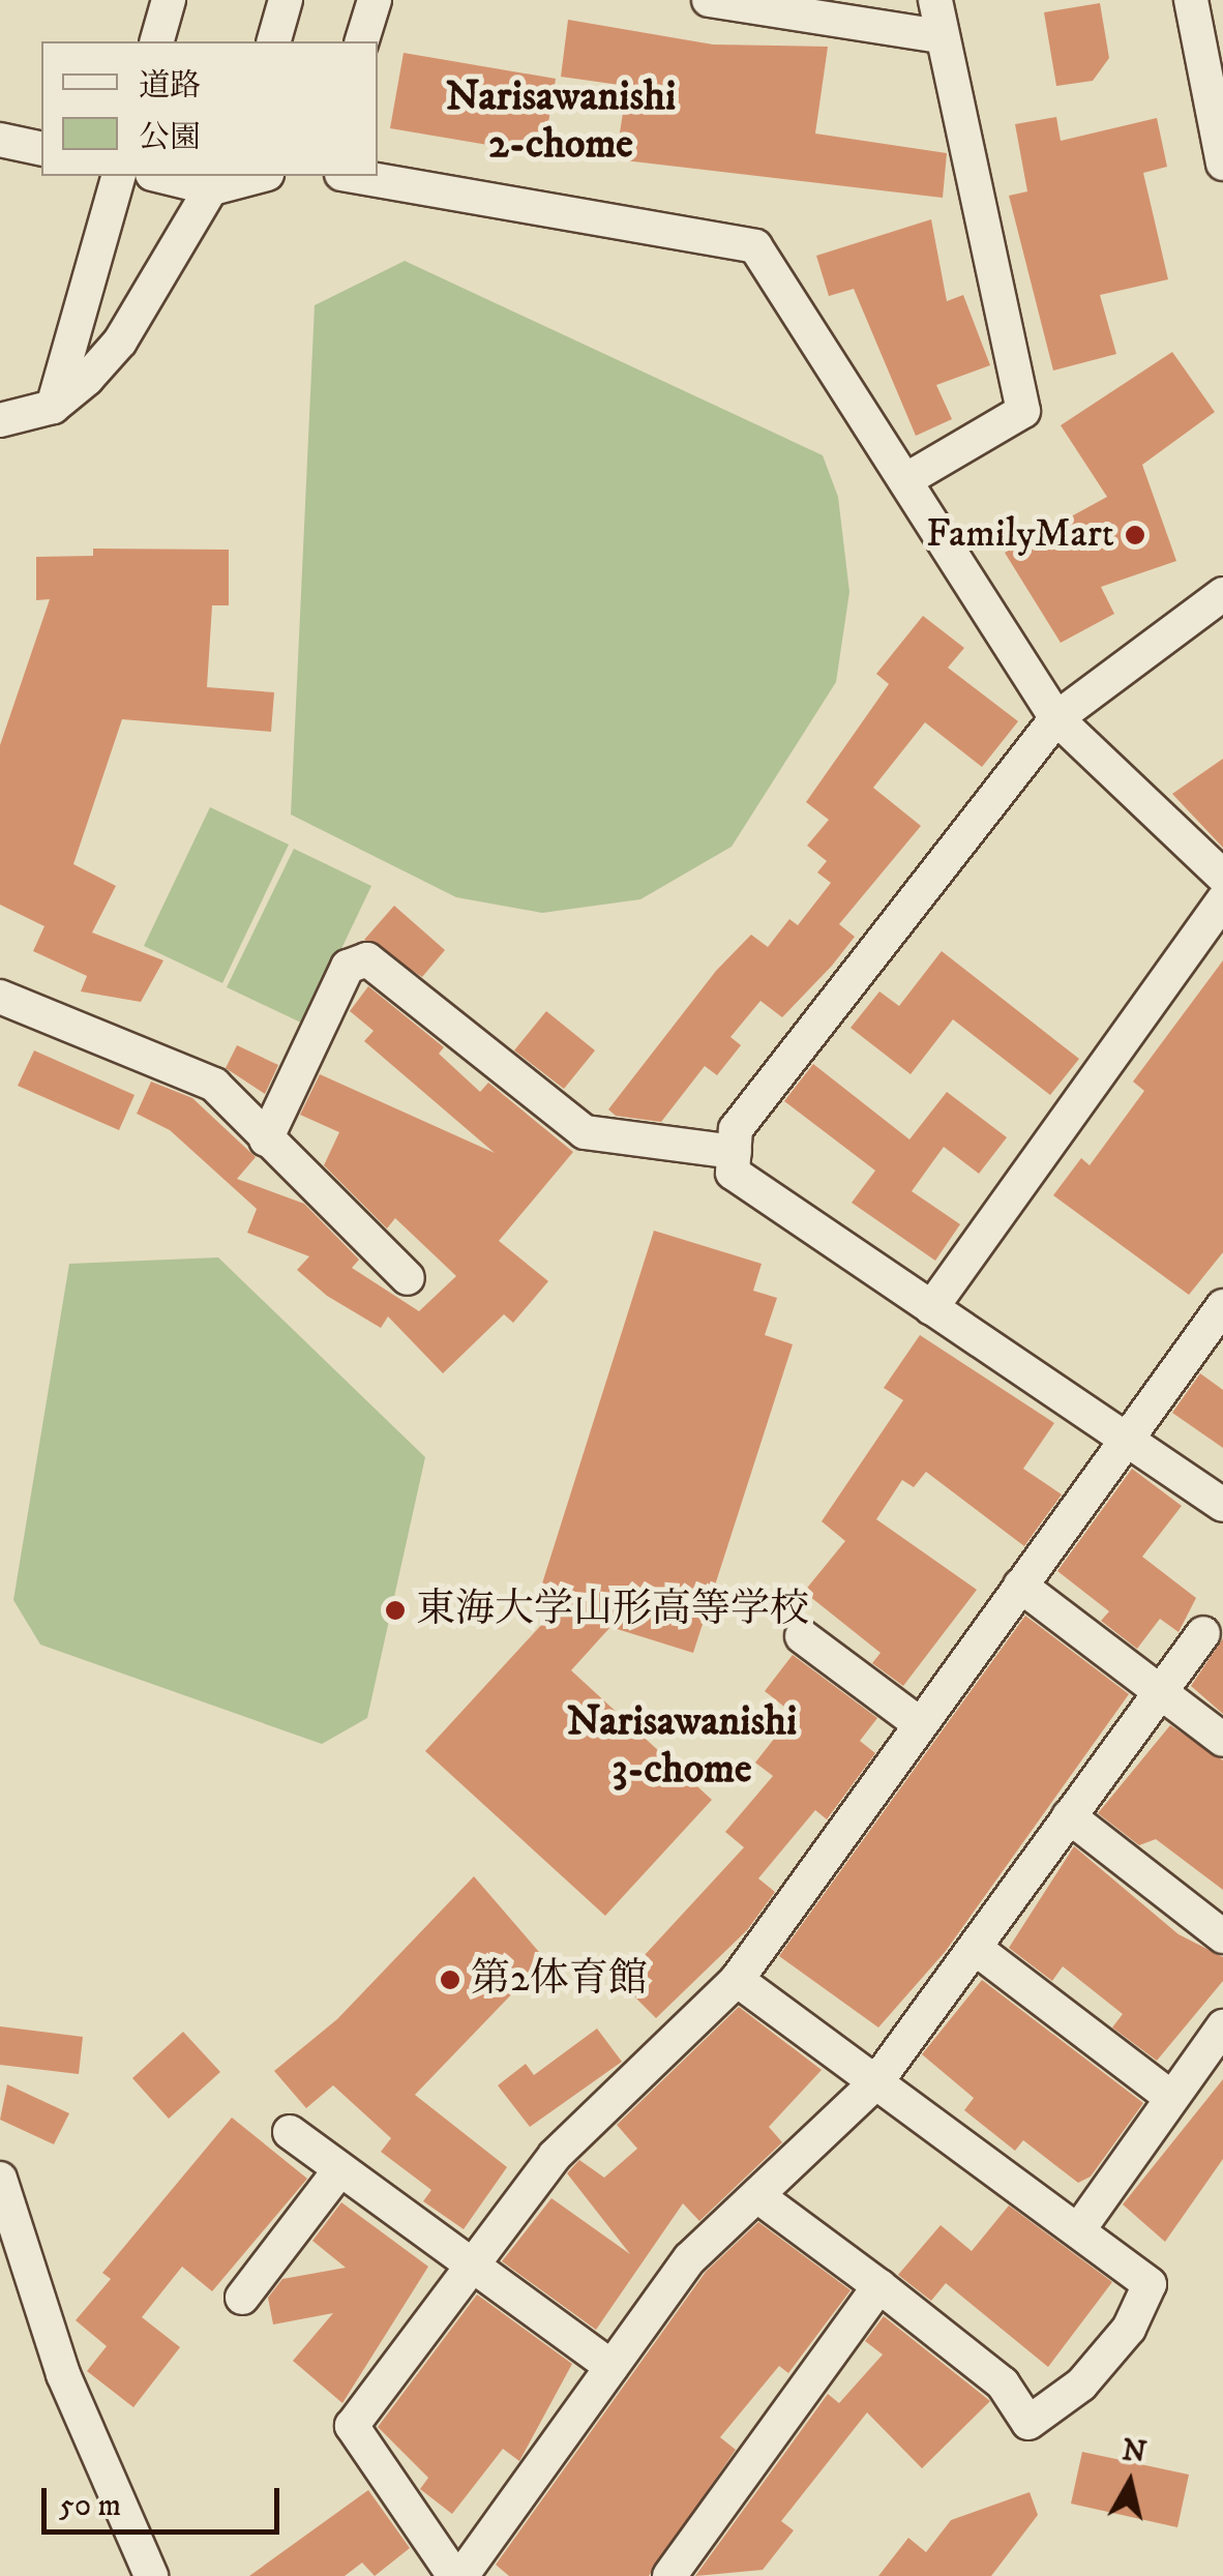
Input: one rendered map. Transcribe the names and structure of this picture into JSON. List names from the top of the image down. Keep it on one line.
{"districts":["Narisawanishi 2-chome","Narisawanishi 3-chome"],"places":["FamilyMart","東海大学山形高等学校","第2体育館"],"legend":["道路","公園"],"scale_bar":"50 m","north":"top"}
